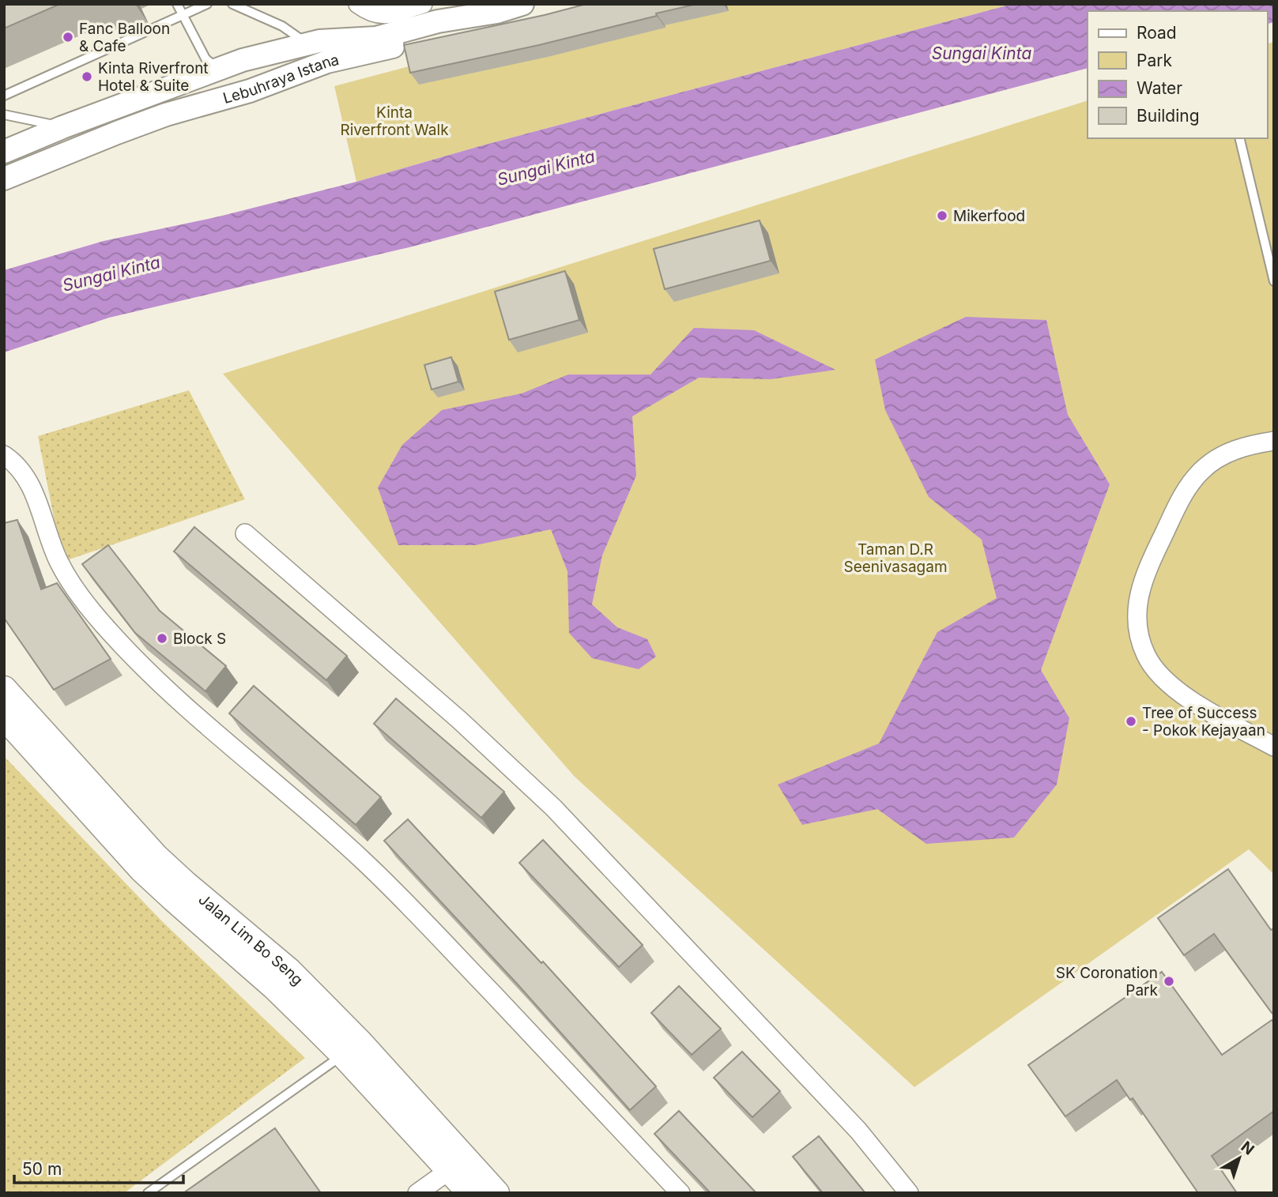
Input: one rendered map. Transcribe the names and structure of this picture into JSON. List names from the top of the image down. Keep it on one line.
{"streets":{"main road":["Jalan Lim Bo Seng"],"street":["Lebuhraya Istana"]},"water":["Sungai Kinta"],"parks":["Kinta Riverfront Walk","Taman D.R Seenivasagam"],"places":["Fanc Balloon & Cafe","Kinta Riverfront Hotel & Suite","Mikerfood","Block S","Tree of Success - Pokok Kejayaan","SK Coronation Park"],"legend":["Road","Park","Water","Building"],"scale_bar":"50 m","north":"top right"}
